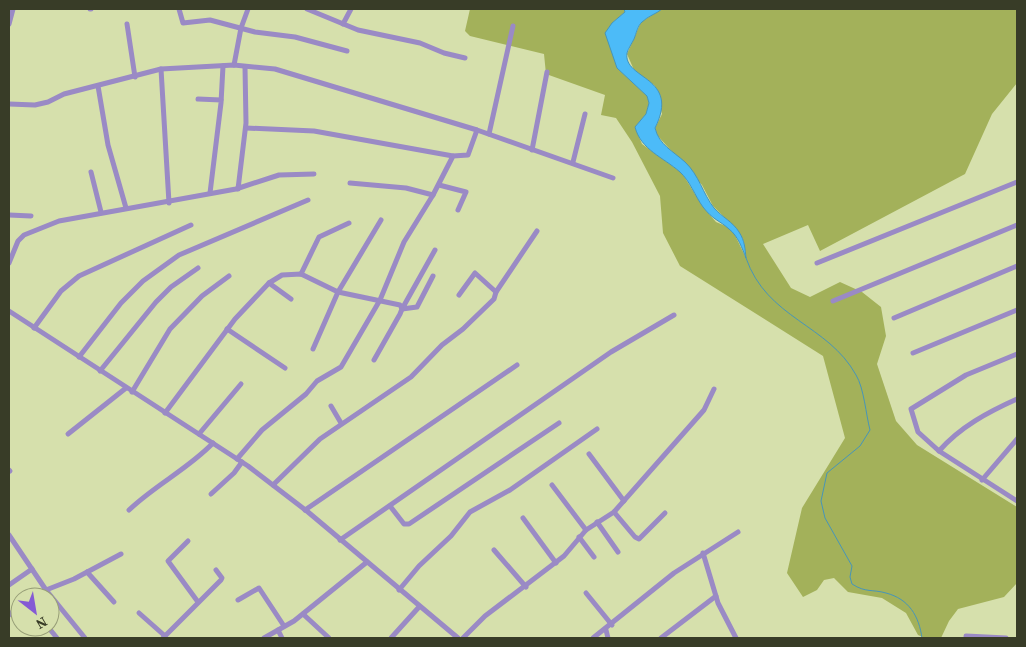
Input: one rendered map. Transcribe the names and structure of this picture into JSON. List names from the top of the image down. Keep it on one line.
{"north":"bottom right"}
